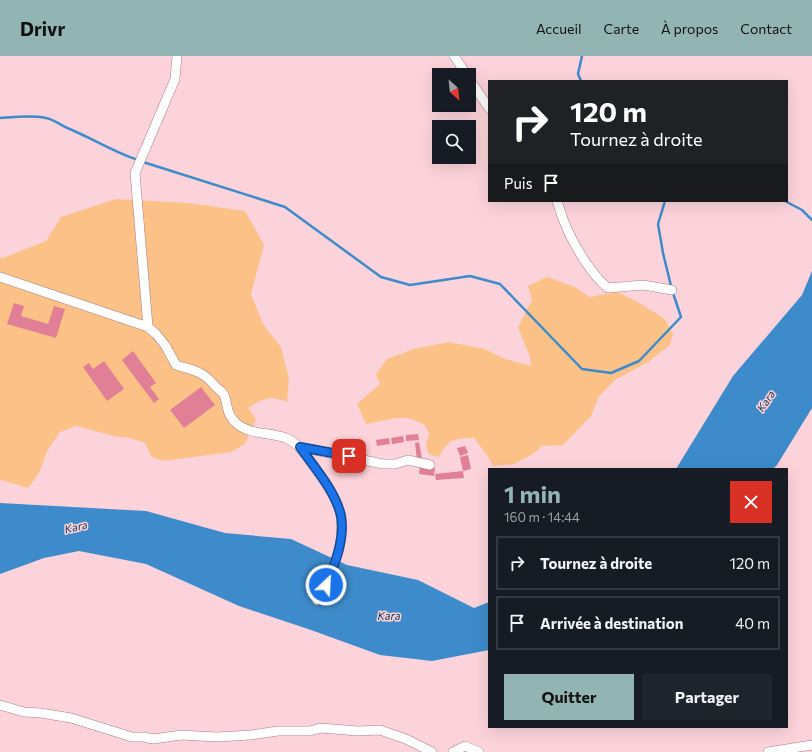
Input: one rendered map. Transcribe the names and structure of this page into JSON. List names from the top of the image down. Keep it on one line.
{"water":["Kara"],"north":"bottom right","page":{"header":"Drivr","nav":["Accueil","Carte","À propos","Contact"],"turn":["120 m","Tournez à droite"],"then":"Puis","heading":["1 min","160 m · 14:44"],"list":[{"name":"Tournez à droite","value":"120 m"},{"name":"Arrivée à destination","value":"40 m"}],"buttons":["Quitter","Partager"]}}
